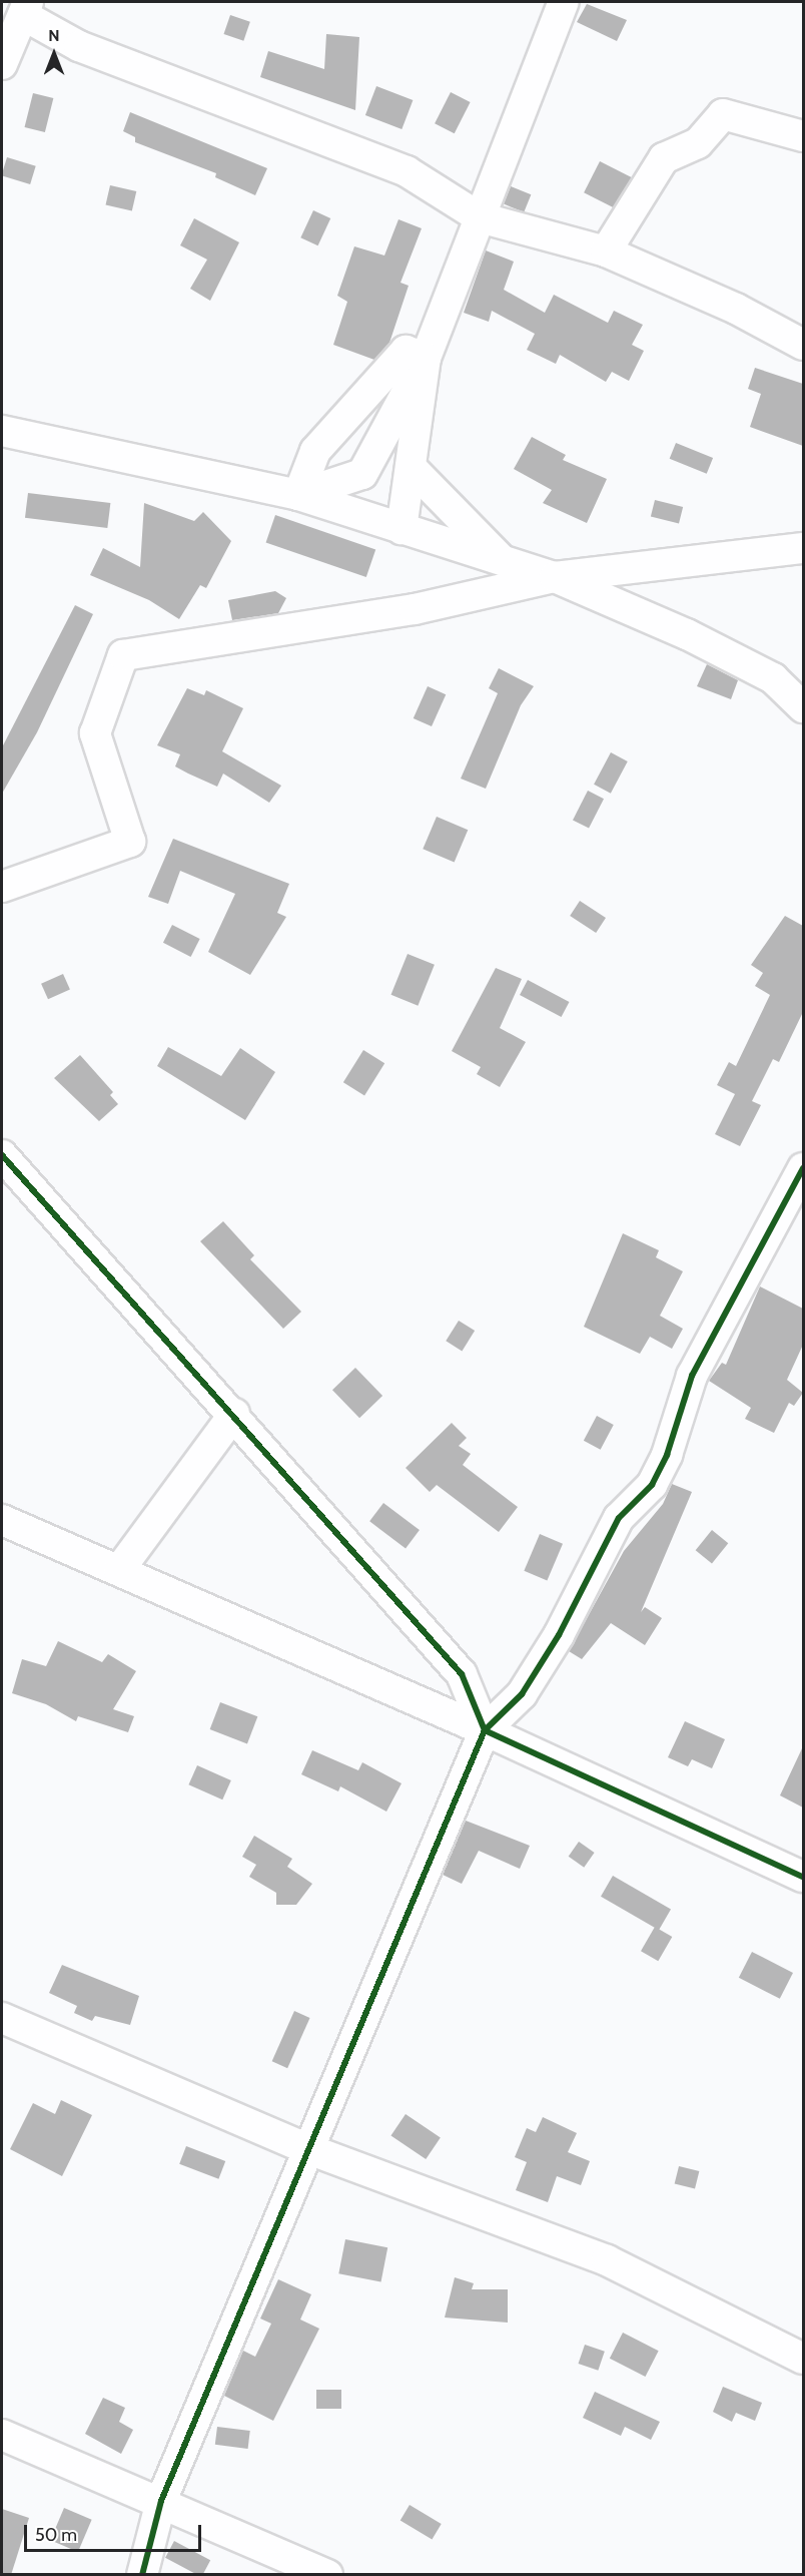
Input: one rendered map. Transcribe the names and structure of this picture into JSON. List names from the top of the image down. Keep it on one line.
{"scale_bar":"50 m","north":"top"}
